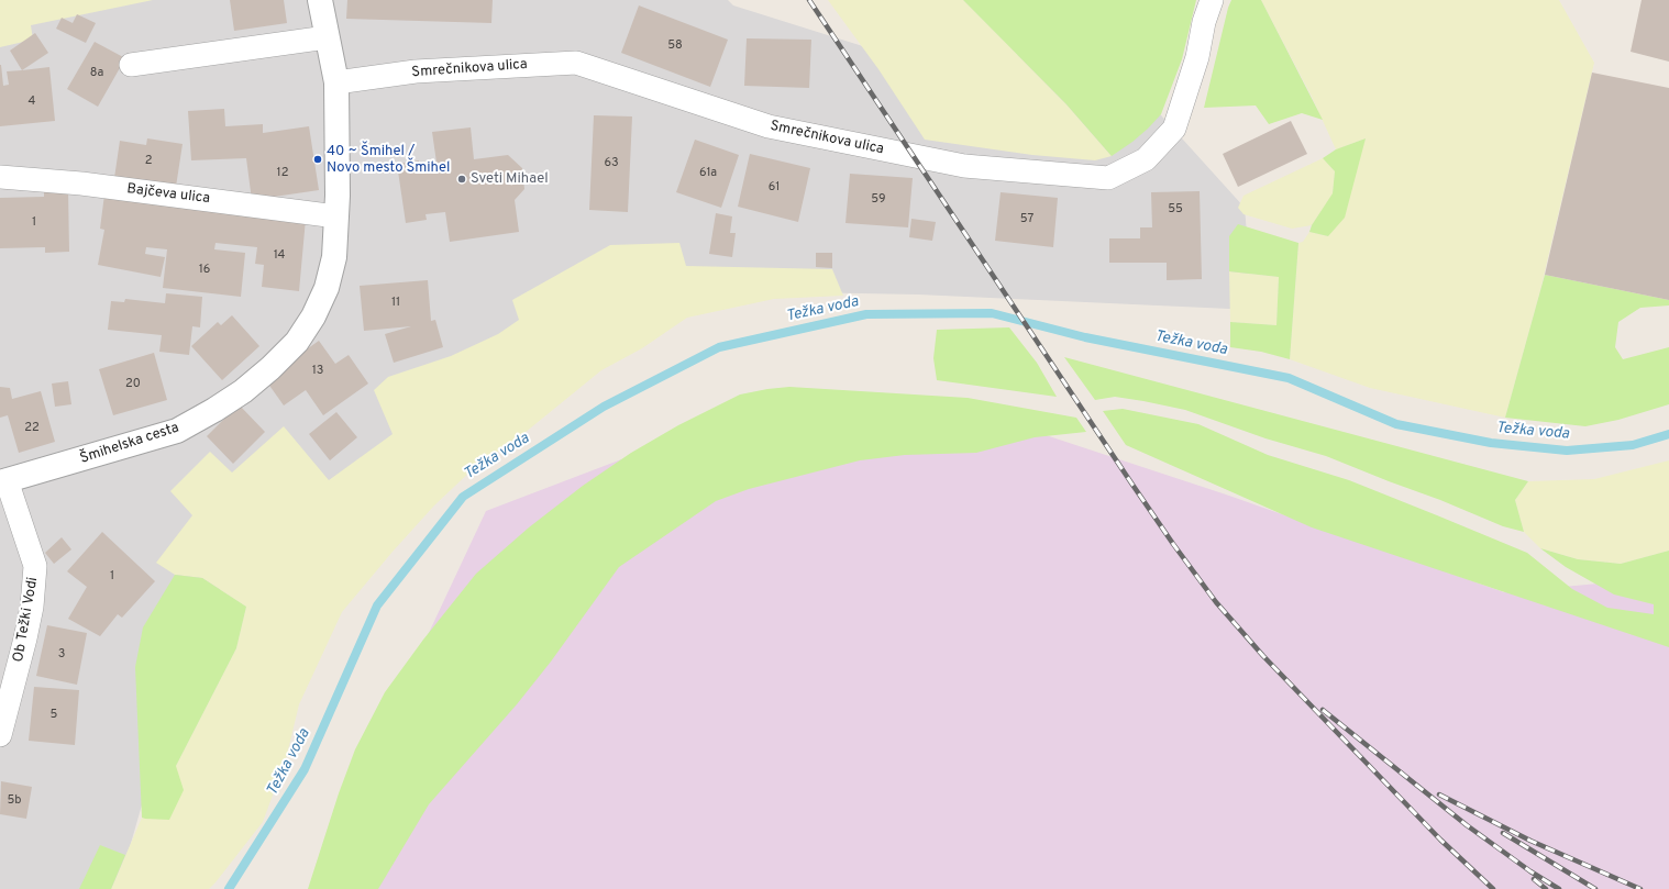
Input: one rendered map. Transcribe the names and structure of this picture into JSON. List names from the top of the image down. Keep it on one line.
{"streets":{"street":["Smrečnikova ulica","Bajčeva ulica","Šmihelska cesta","Ob Težki Vodi"]},"crossings":[["Smrečnikova ulica","Šmihelska cesta"],["Bajčeva ulica","Šmihelska cesta"],["Šmihelska cesta","Ob Težki Vodi"]],"water":["Težka voda"],"places":["40 ~ Šmihel / Novo mesto Šmihel","Sveti Mihael"],"house_numbers":["58","8a","4","2","63","12","61a","61","59","55","57","1","14","16","11","13","20","22","1","3","5","5b"]}
